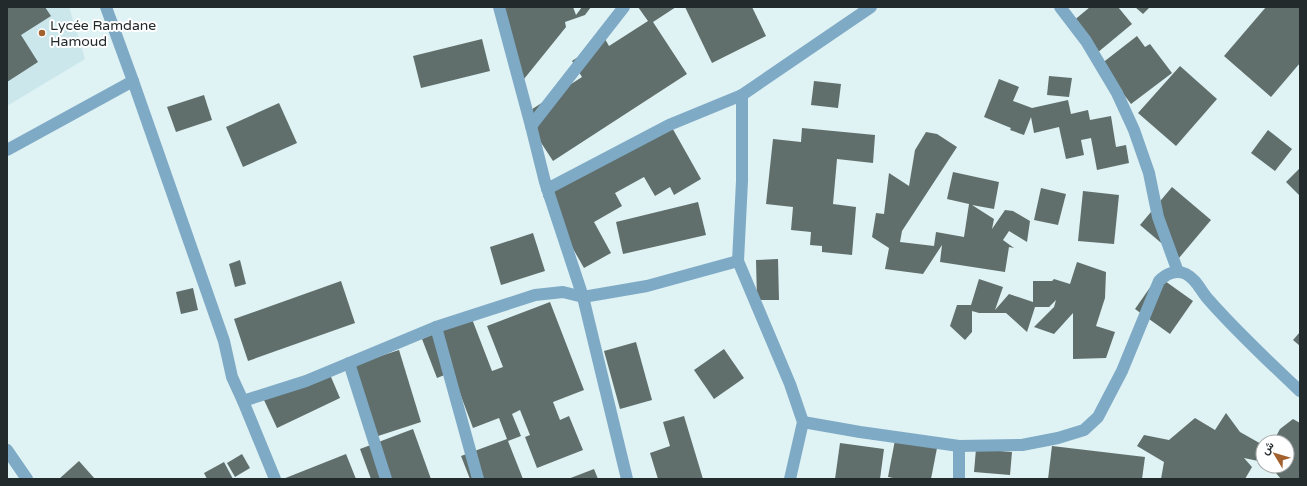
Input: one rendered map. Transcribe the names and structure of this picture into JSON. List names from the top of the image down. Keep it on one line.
{"places":["Lycée Ramdane Hamoud"],"north":"top left"}
